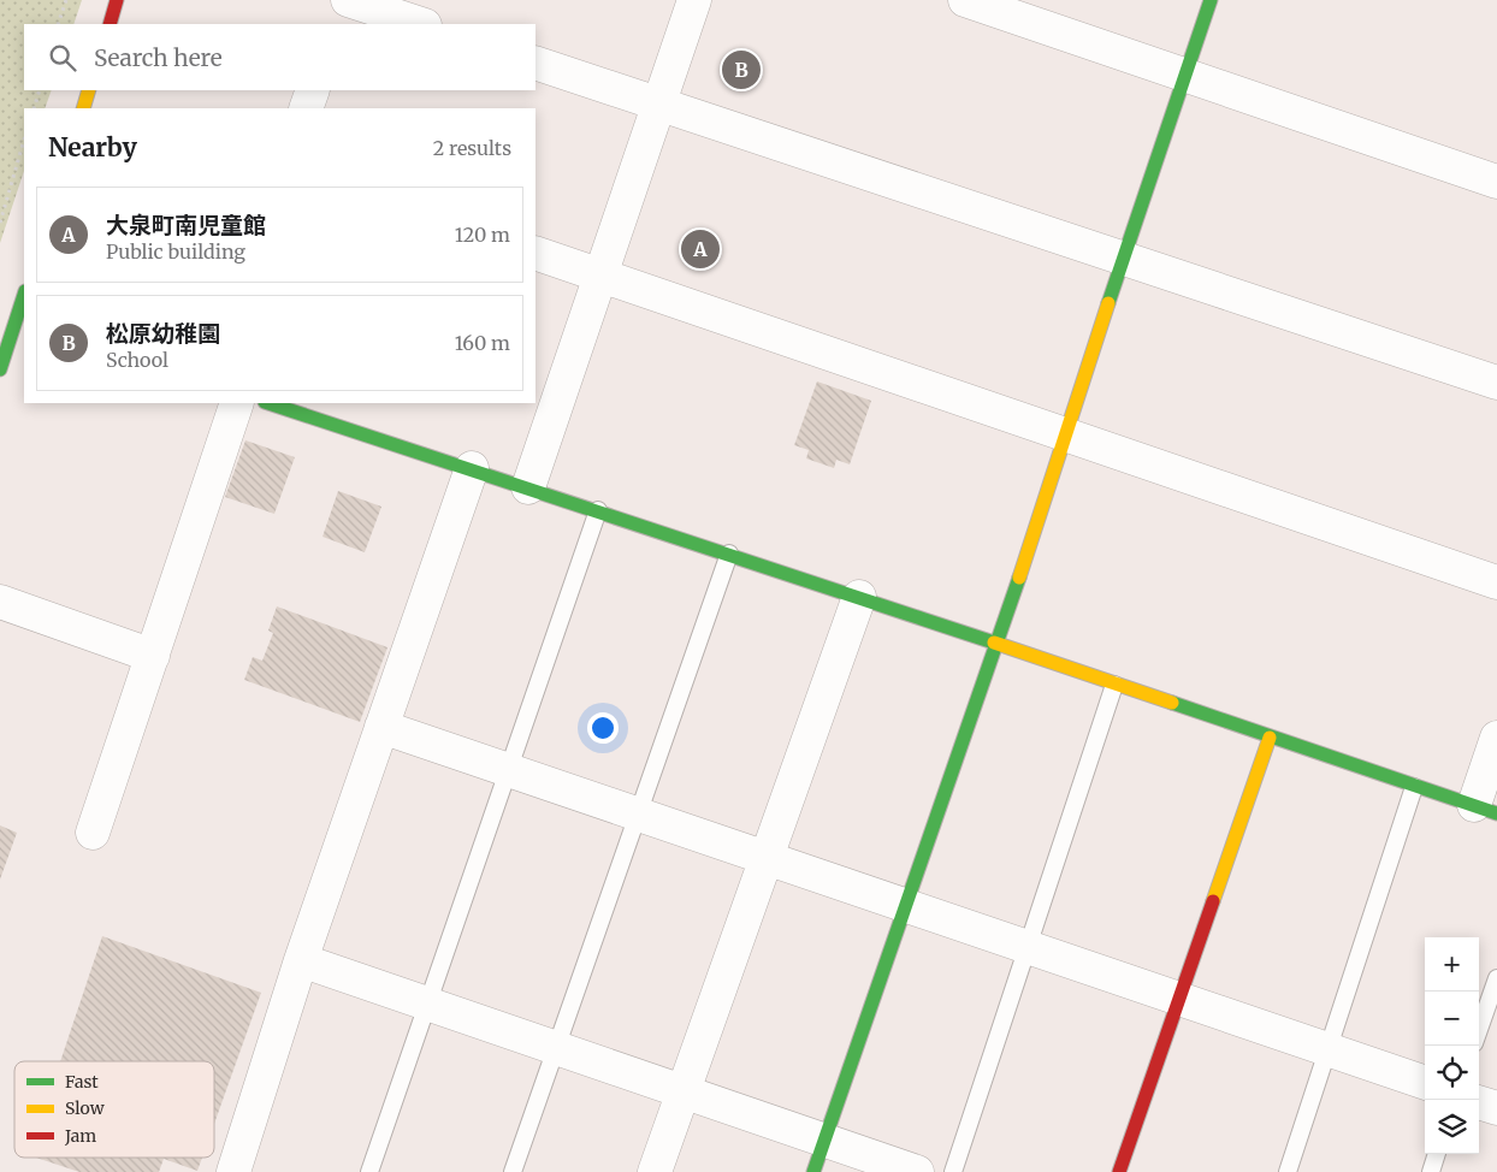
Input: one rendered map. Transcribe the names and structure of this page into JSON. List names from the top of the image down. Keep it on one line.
{"legend":["Fast","Slow","Jam"],"page":{"search":"Search here","pins":["B","A"],"heading":["Nearby","2 results"],"list":[{"mark":"A","name":"大泉町南児童館","note":"Public building","value":"120 m"},{"mark":"B","name":"松原幼稚園","note":"School","value":"160 m"}],"map_buttons":["+","−"]}}
